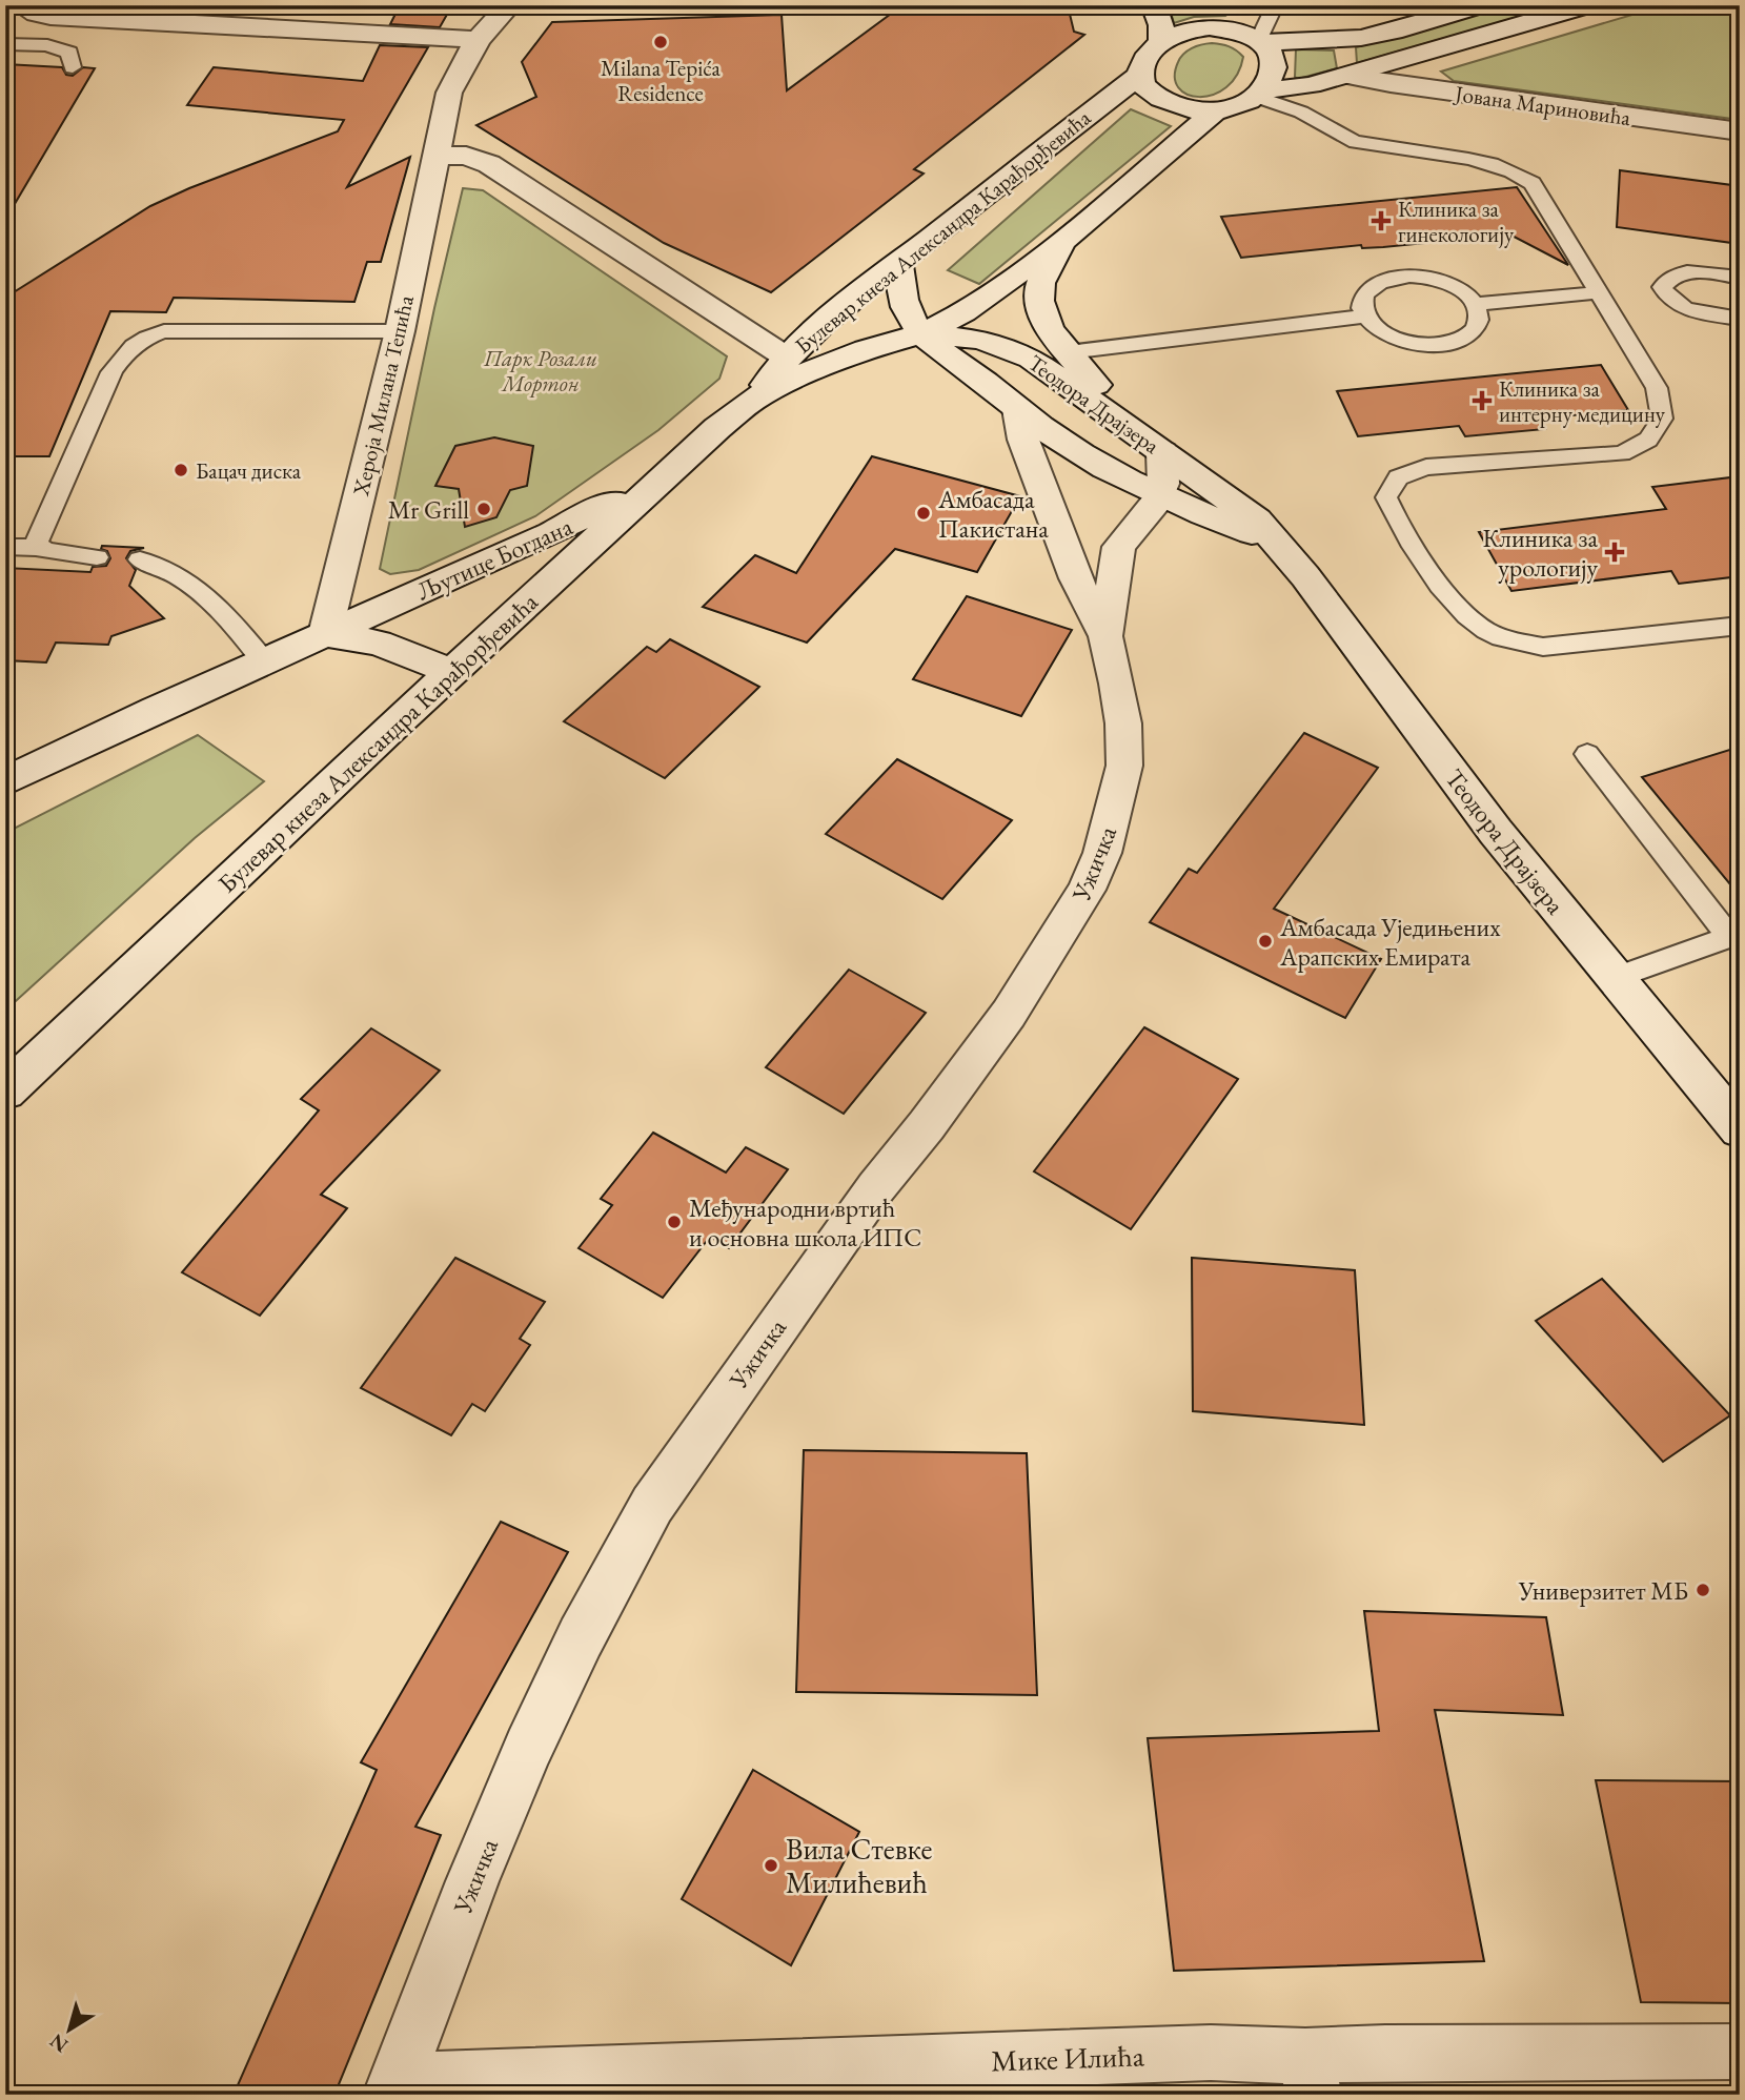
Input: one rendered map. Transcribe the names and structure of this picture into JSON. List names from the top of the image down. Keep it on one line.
{"streets":{"street":["Јована Мариновића","Булевар кнеза Александра Карађорђевића","Хероја Милана Тепића","Теодора Драјзера","Љутице Богдана","Ужичка","Мике Илића"]},"crossings":[["Булевар кнеза Александра Карађорђевића","Теодора Драјзера"],["Булевар кнеза Александра Карађорђевића","Љутице Богдана"],["Хероја Милана Тепића","Љутице Богдана"],["Теодора Драјзера","Ужичка"],["Ужичка","Мике Илића"]],"parks":["Парк Розали Мортон"],"places":{"other":["Milana Tepića Residence","Бацач диска","Mr Grill","Амбасада Пакистана","Амбасада Уједињених Арапских Емирата","Међународни вртић и основна школа ИПС","Универзитет МБ","Вила Стевке Милићевић"],"health":["Клиника за гинекологију","Клиника за интерну медицину","Клиника за урологију"]},"north":"bottom left"}
